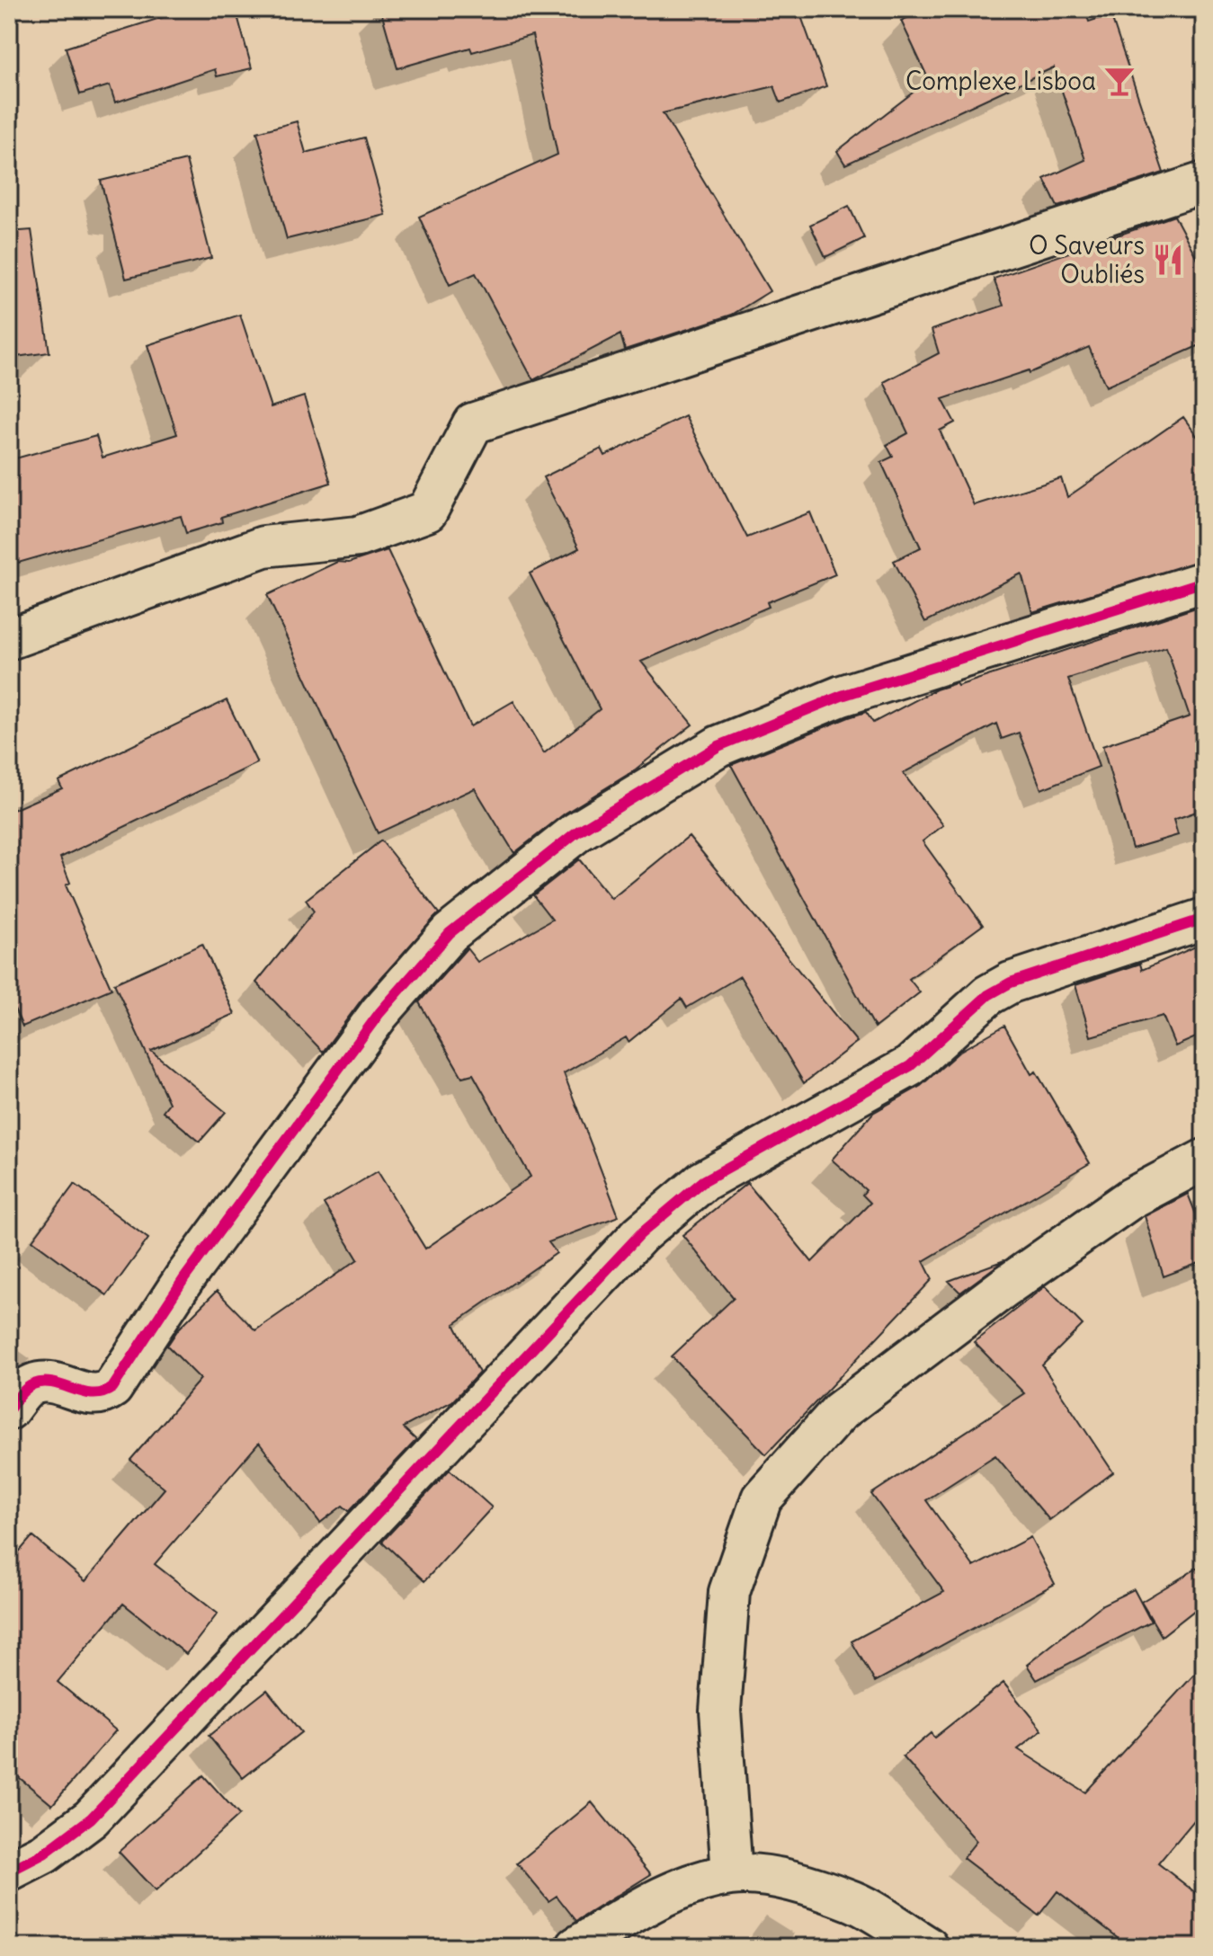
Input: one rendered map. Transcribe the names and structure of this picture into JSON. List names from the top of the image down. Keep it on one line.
{"places":{"bar":["Complexe Lisboa"],"restaurant":["O Saveurs Oubliés"]}}
